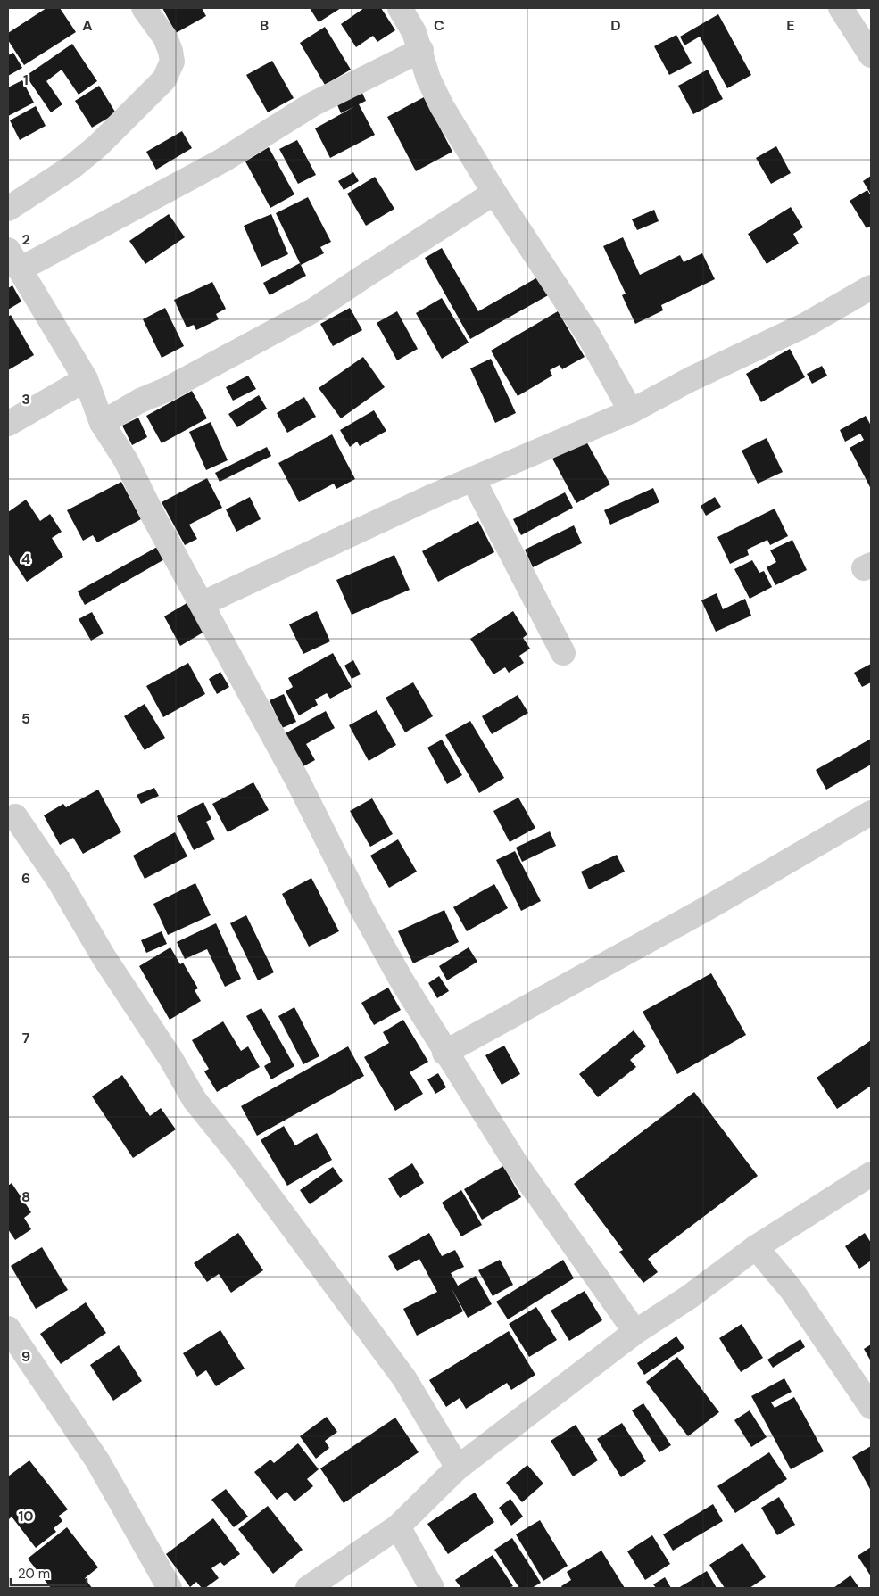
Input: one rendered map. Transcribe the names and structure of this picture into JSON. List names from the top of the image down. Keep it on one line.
{"scale_bar":"20 m","grid":{"columns":["A","B","C","D","E"],"rows":["1","2","3","4","5","6","7","8","9","10"]}}
